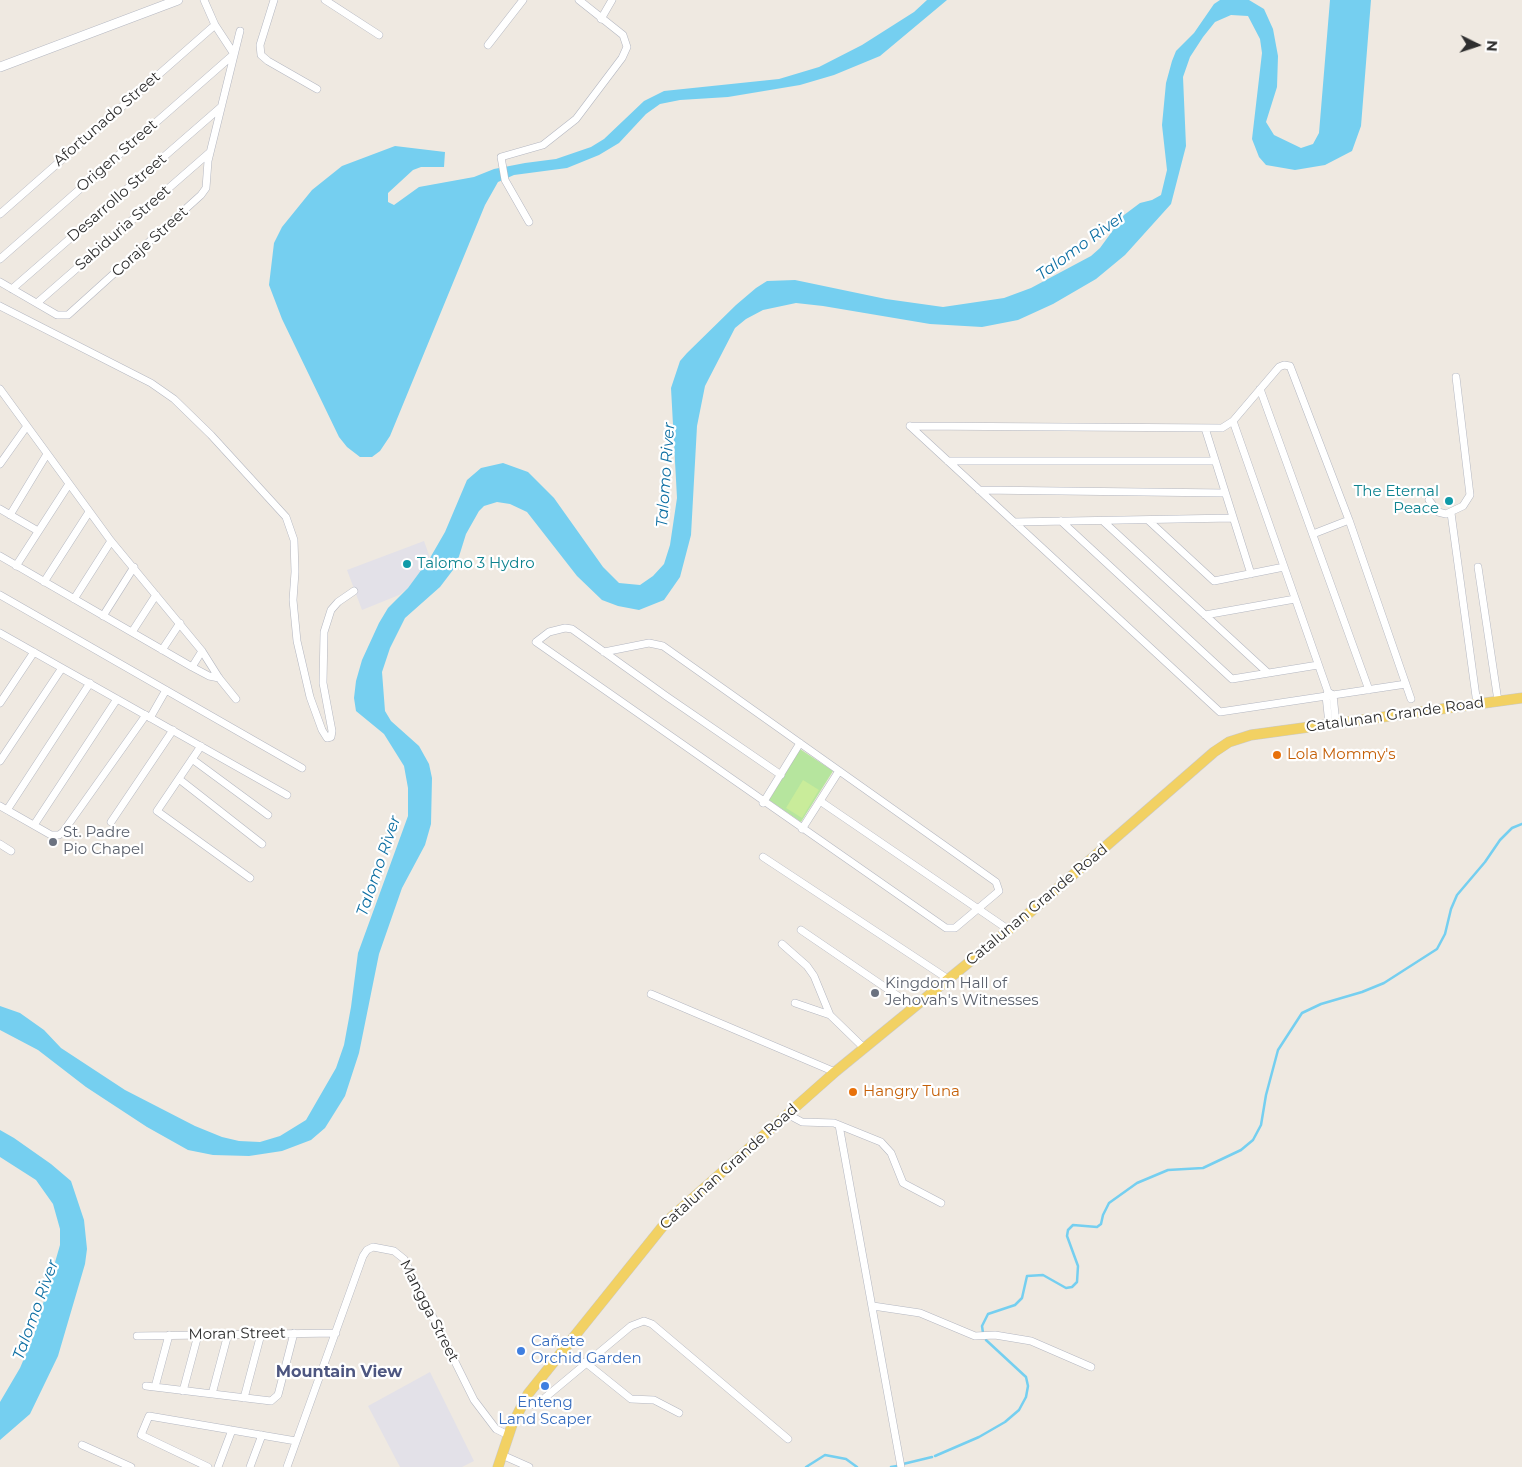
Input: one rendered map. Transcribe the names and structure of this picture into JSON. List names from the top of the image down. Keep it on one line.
{"streets":{"main road":["Catalunan Grande Road"],"street":["Afortunado Street","Origen Street","Desarrollo Street","Sabiduria Street","Coraje Street","Mangga Street","Moran Street"]},"crossings":[["Origen Street","Coraje Street"],["Desarrollo Street","Coraje Street"],["Sabiduria Street","Coraje Street"],["Catalunan Grande Road","Mangga Street"],["Mangga Street","Moran Street"]],"districts":["Mountain View"],"water":["Talomo River"],"places":["The Eternal Peace","Talomo 3 Hydro","Lola Mommy's","St. Padre Pio Chapel","Kingdom Hall of Jehovah's Witnesses","Hangry Tuna","Cañete Orchid Garden","Enteng Land Scaper"],"north":"right"}
